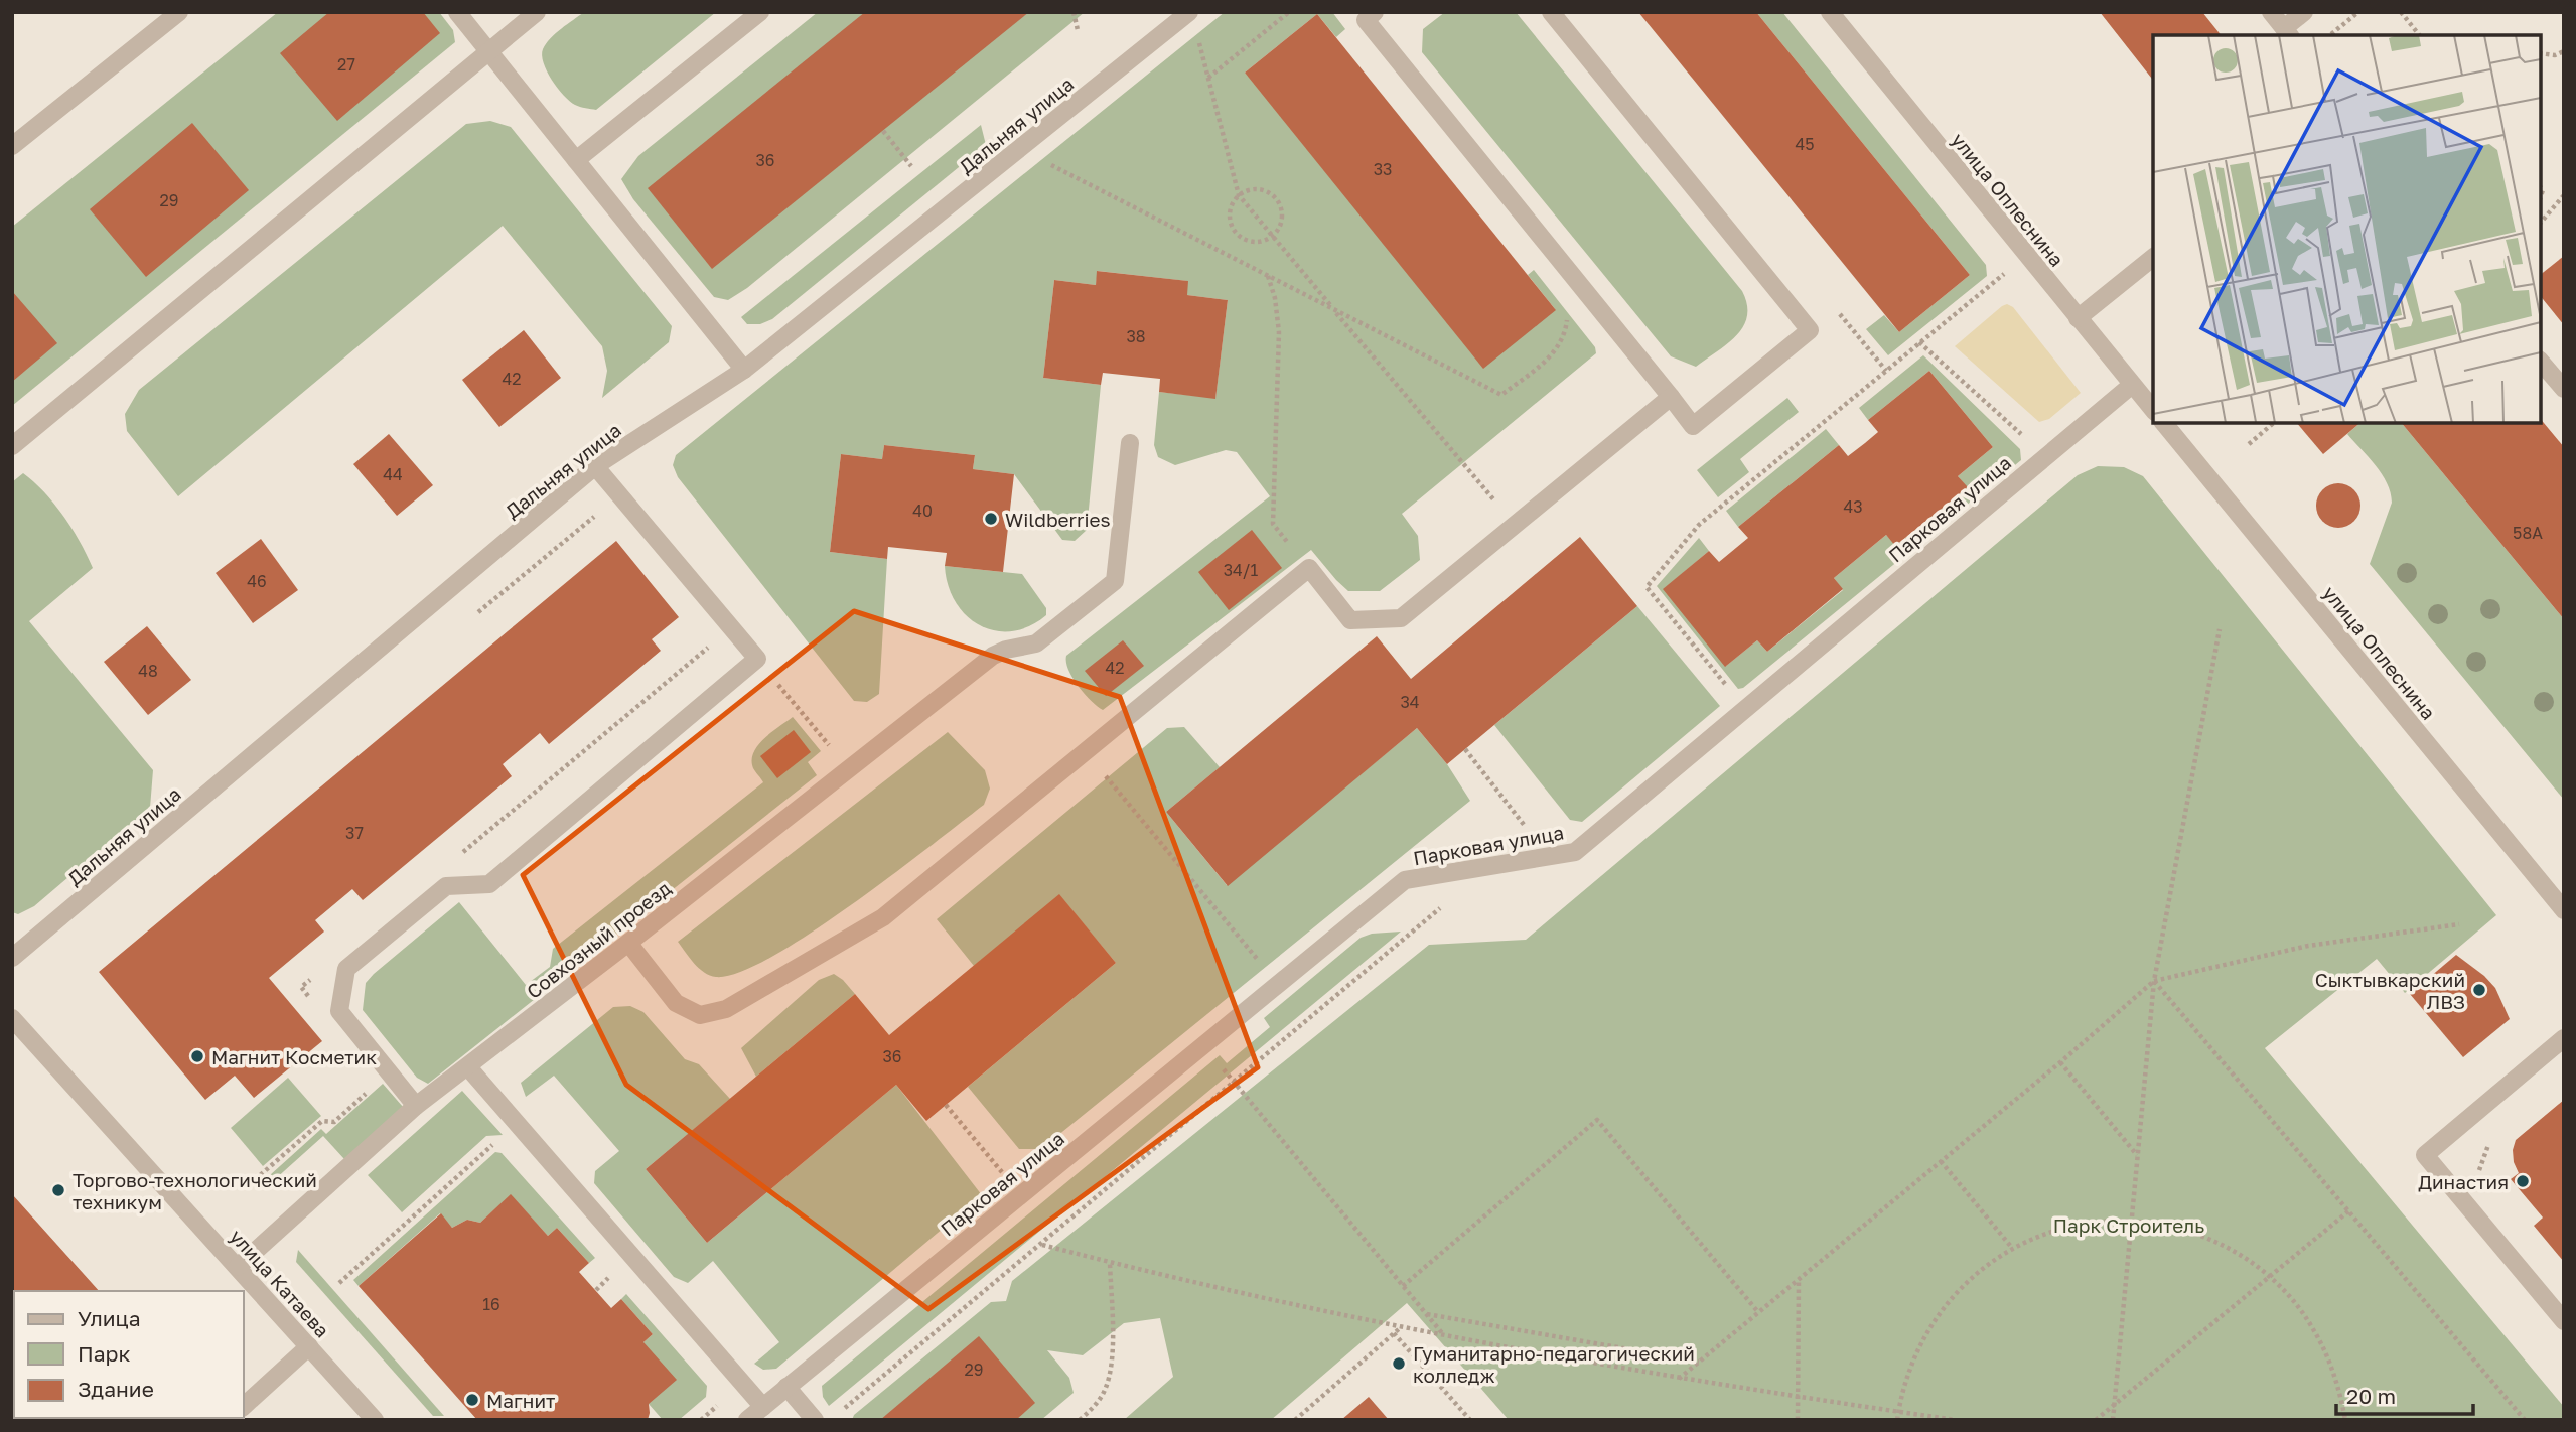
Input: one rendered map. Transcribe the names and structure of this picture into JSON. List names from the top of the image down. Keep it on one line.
{"streets":{"street":["Дальняя улица","улица Оплеснина","Парковая улица","Совхозный проезд","улица Катаева"]},"crossings":[["улица Оплеснина","Парковая улица"],["Совхозный проезд","улица Катаева"]],"parks":["Парк Строитель"],"places":["Wildberries","Сыктывкарский ЛВЗ","Магнит Косметик","Династия","Торгово-технологический техникум","Гуманитарно-педагогический колледж","Магнит"],"house_numbers":["27","45","36","33","29","38","42","44","43","40","58А","34/1","46","42","48","34","37","36","16","29"],"legend":["Улица","Парк","Здание"],"scale_bar":"20 m"}
